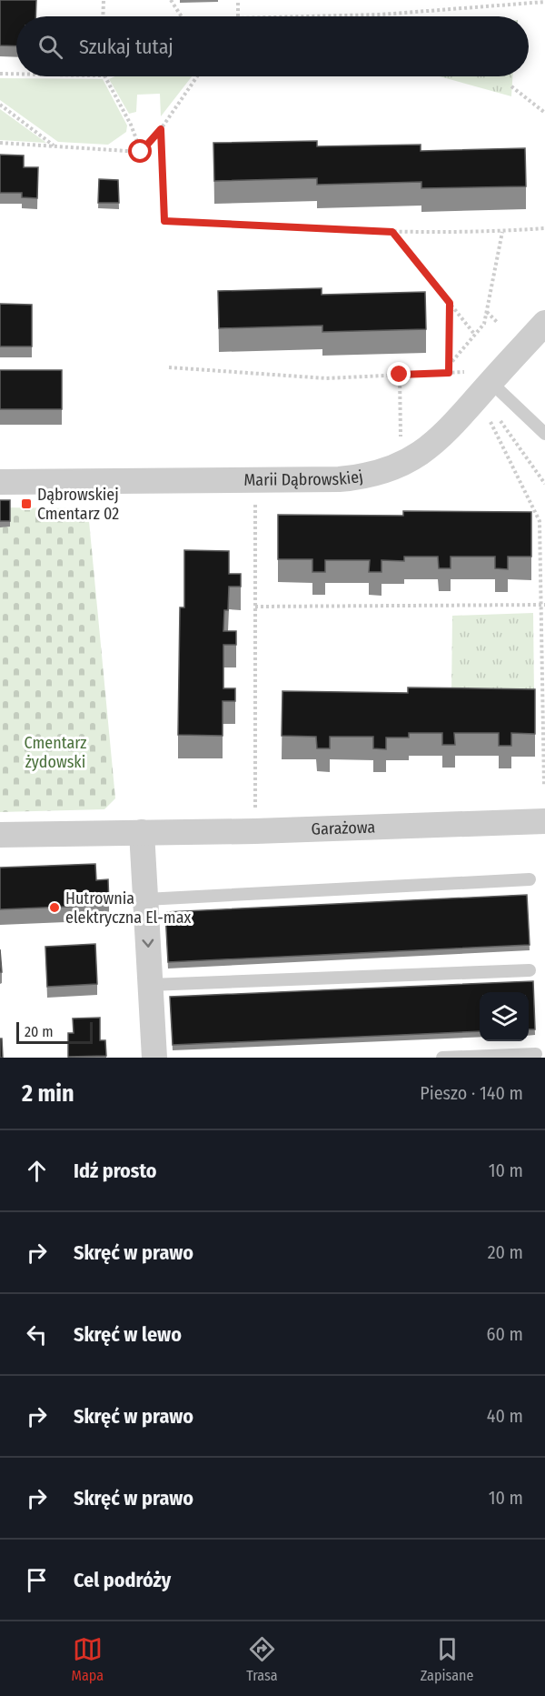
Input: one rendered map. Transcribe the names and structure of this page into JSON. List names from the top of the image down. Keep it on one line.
{"streets":{"street":["Marii Dąbrowskiej","Garażowa"]},"parks":["Cmentarz żydowski"],"places":{"transit":["Dąbrowskiej Cmentarz 02"],"other":["Hutrownia elektryczna El-max"]},"scale_bar":"20 m","page":{"search":"Szukaj tutaj","scale":"20 m","heading":["2 min","Pieszo · 140 m"],"list":[["Idź prosto","10 m"],["Skręć w prawo","20 m"],["Skręć w lewo","60 m"],["Skręć w prawo","40 m"],["Skręć w prawo","10 m"],"Cel podróży"],"nav":["Mapa","Trasa","Zapisane"]}}
